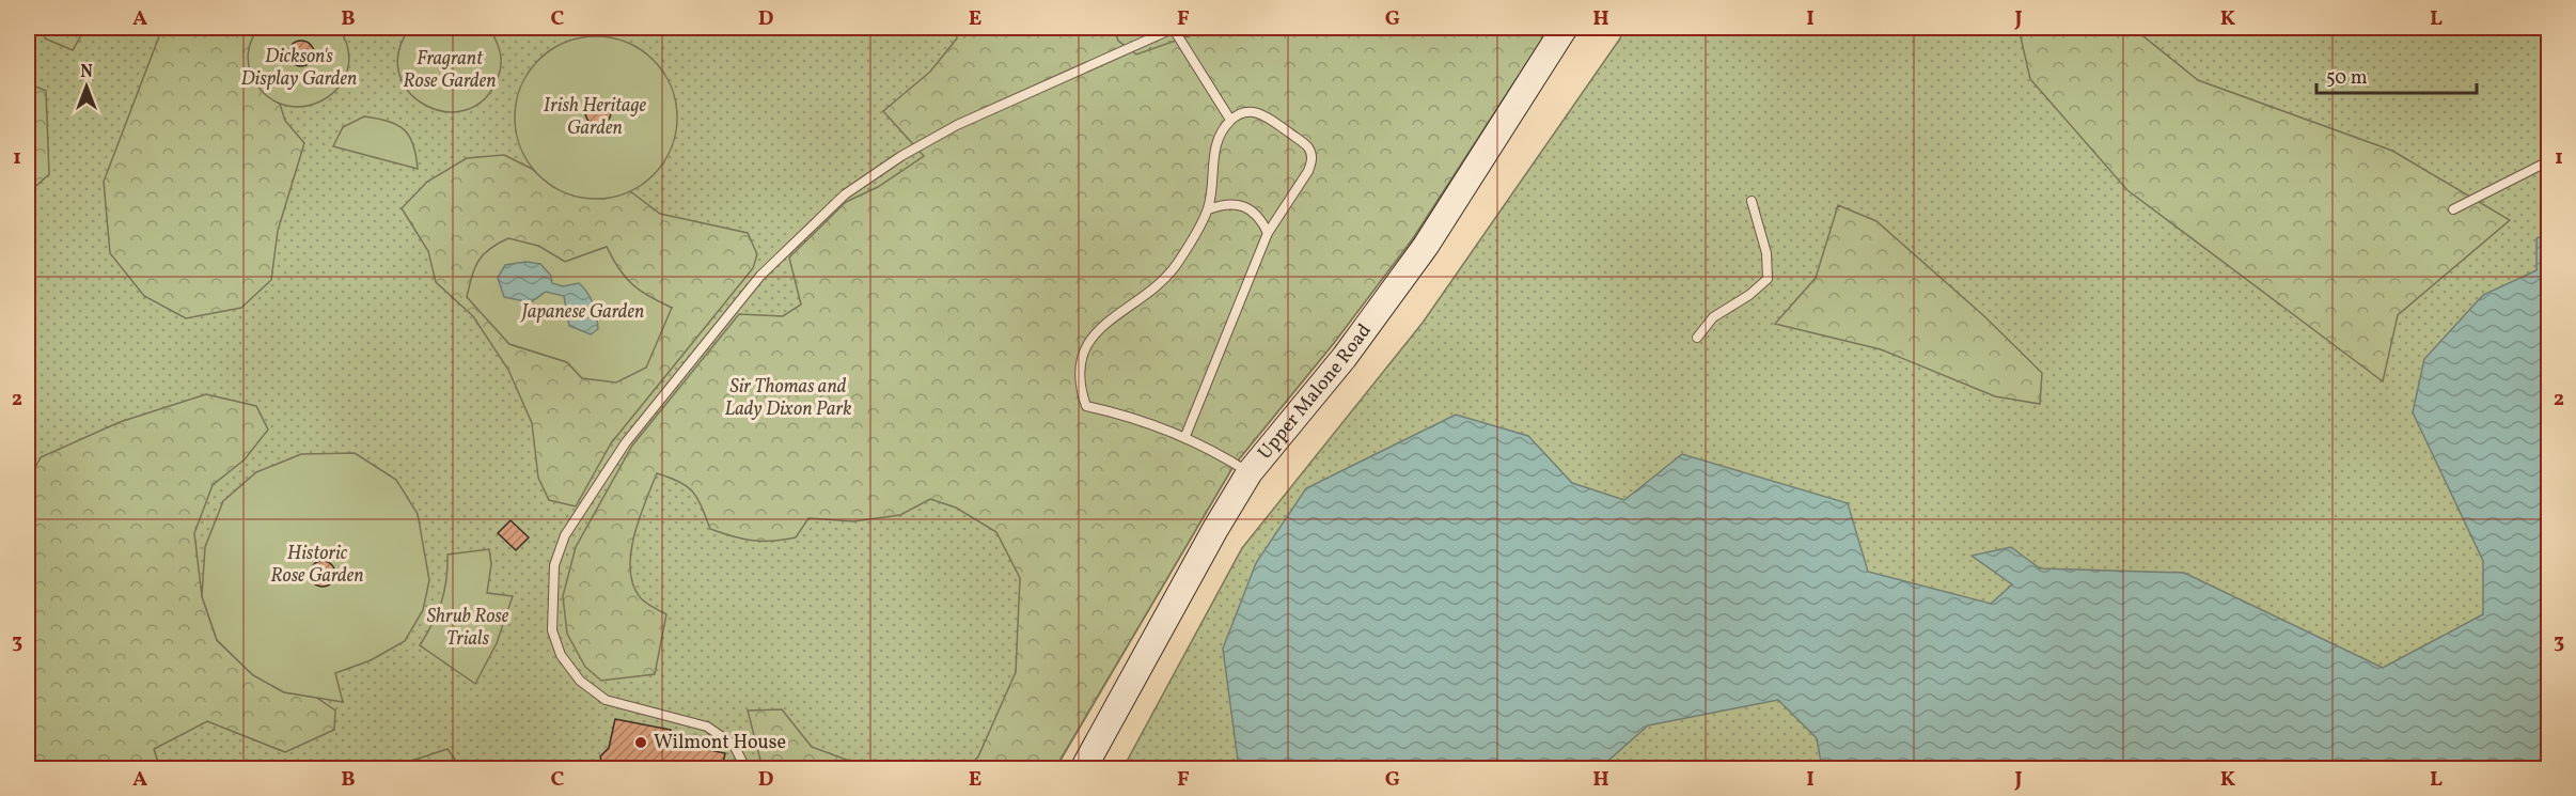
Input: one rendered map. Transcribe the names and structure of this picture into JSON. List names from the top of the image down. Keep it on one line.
{"streets":{"main road":["Upper Malone Road"]},"parks":["Dickson's Display Garden","Fragrant Rose Garden","Irish Heritage Garden","Japanese Garden","Sir Thomas and Lady Dixon Park","Historic Rose Garden","Shrub Rose Trials"],"places":["Wilmont House"],"scale_bar":"50 m","north":"top","grid":{"columns":["A","B","C","D","E","F","G","H","I","J","K","L"],"rows":["1","2","3"]}}
